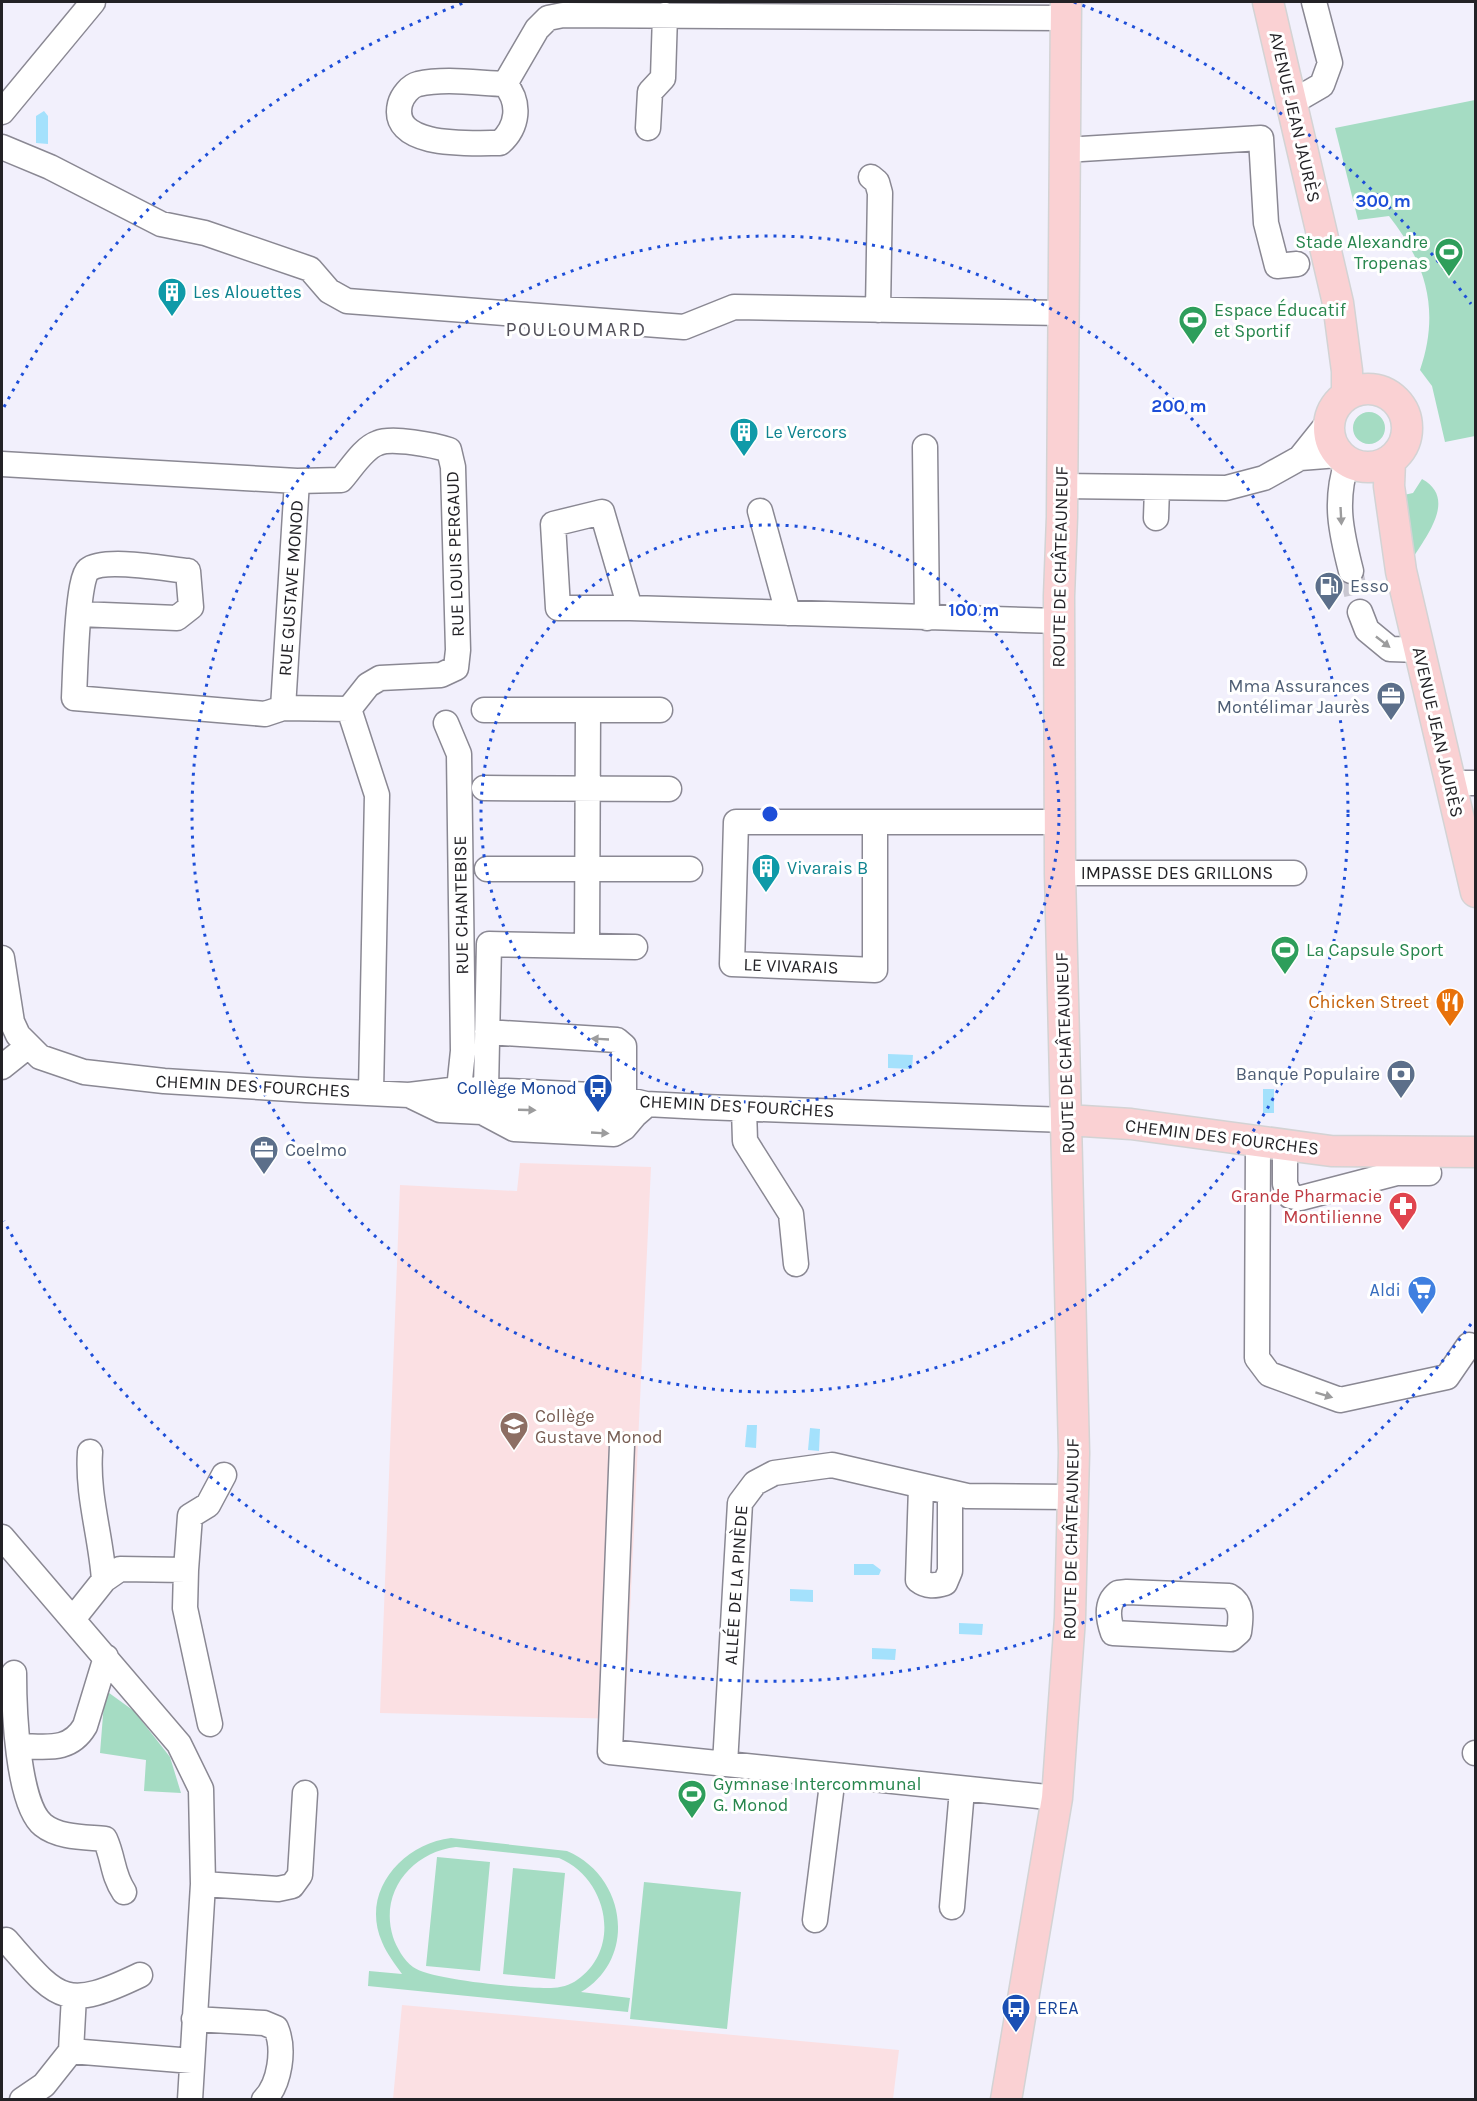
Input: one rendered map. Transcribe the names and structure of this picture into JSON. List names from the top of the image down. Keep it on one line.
{"streets":{"main road":["AVENUE JEAN JAURÈS","ROUTE DE CHÂTEAUNEUF","CHEMIN DES FOURCHES"],"street":["RUE LOUIS PERGAUD","RUE GUSTAVE MONOD","IMPASSE DES GRILLONS","RUE CHANTEBISE","LE VIVARAIS","ALLÉE DE LA PINÈDE"]},"crossings":[["RUE LOUIS PERGAUD","RUE GUSTAVE MONOD"],["ROUTE DE CHÂTEAUNEUF","IMPASSE DES GRILLONS"],["ROUTE DE CHÂTEAUNEUF","LE VIVARAIS"],["ROUTE DE CHÂTEAUNEUF","CHEMIN DES FOURCHES"],["ROUTE DE CHÂTEAUNEUF","ALLÉE DE LA PINÈDE"],["RUE CHANTEBISE","CHEMIN DES FOURCHES"]],"districts":["POULOUMARD"],"places":{"sports":["Stade Alexandre Tropenas","Espace Éducatif et Sportif","La Capsule Sport","Gymnase Intercommunal G. Monod"],"building":["Les Alouettes","Le Vercors","Vivarais B"],"fuel station":["Esso"],"office":["Mma Assurances Montélimar Jaurès","Coelmo"],"restaurant":["Chicken Street"],"bank":["Banque Populaire"],"bus stop":["Collège Monod","EREA"],"pharmacy":["Grande Pharmacie Montilienne"],"supermarket":["Aldi"],"school or university":["Collège Gustave Monod"]},"rings":["300 m","200 m","100 m"]}
